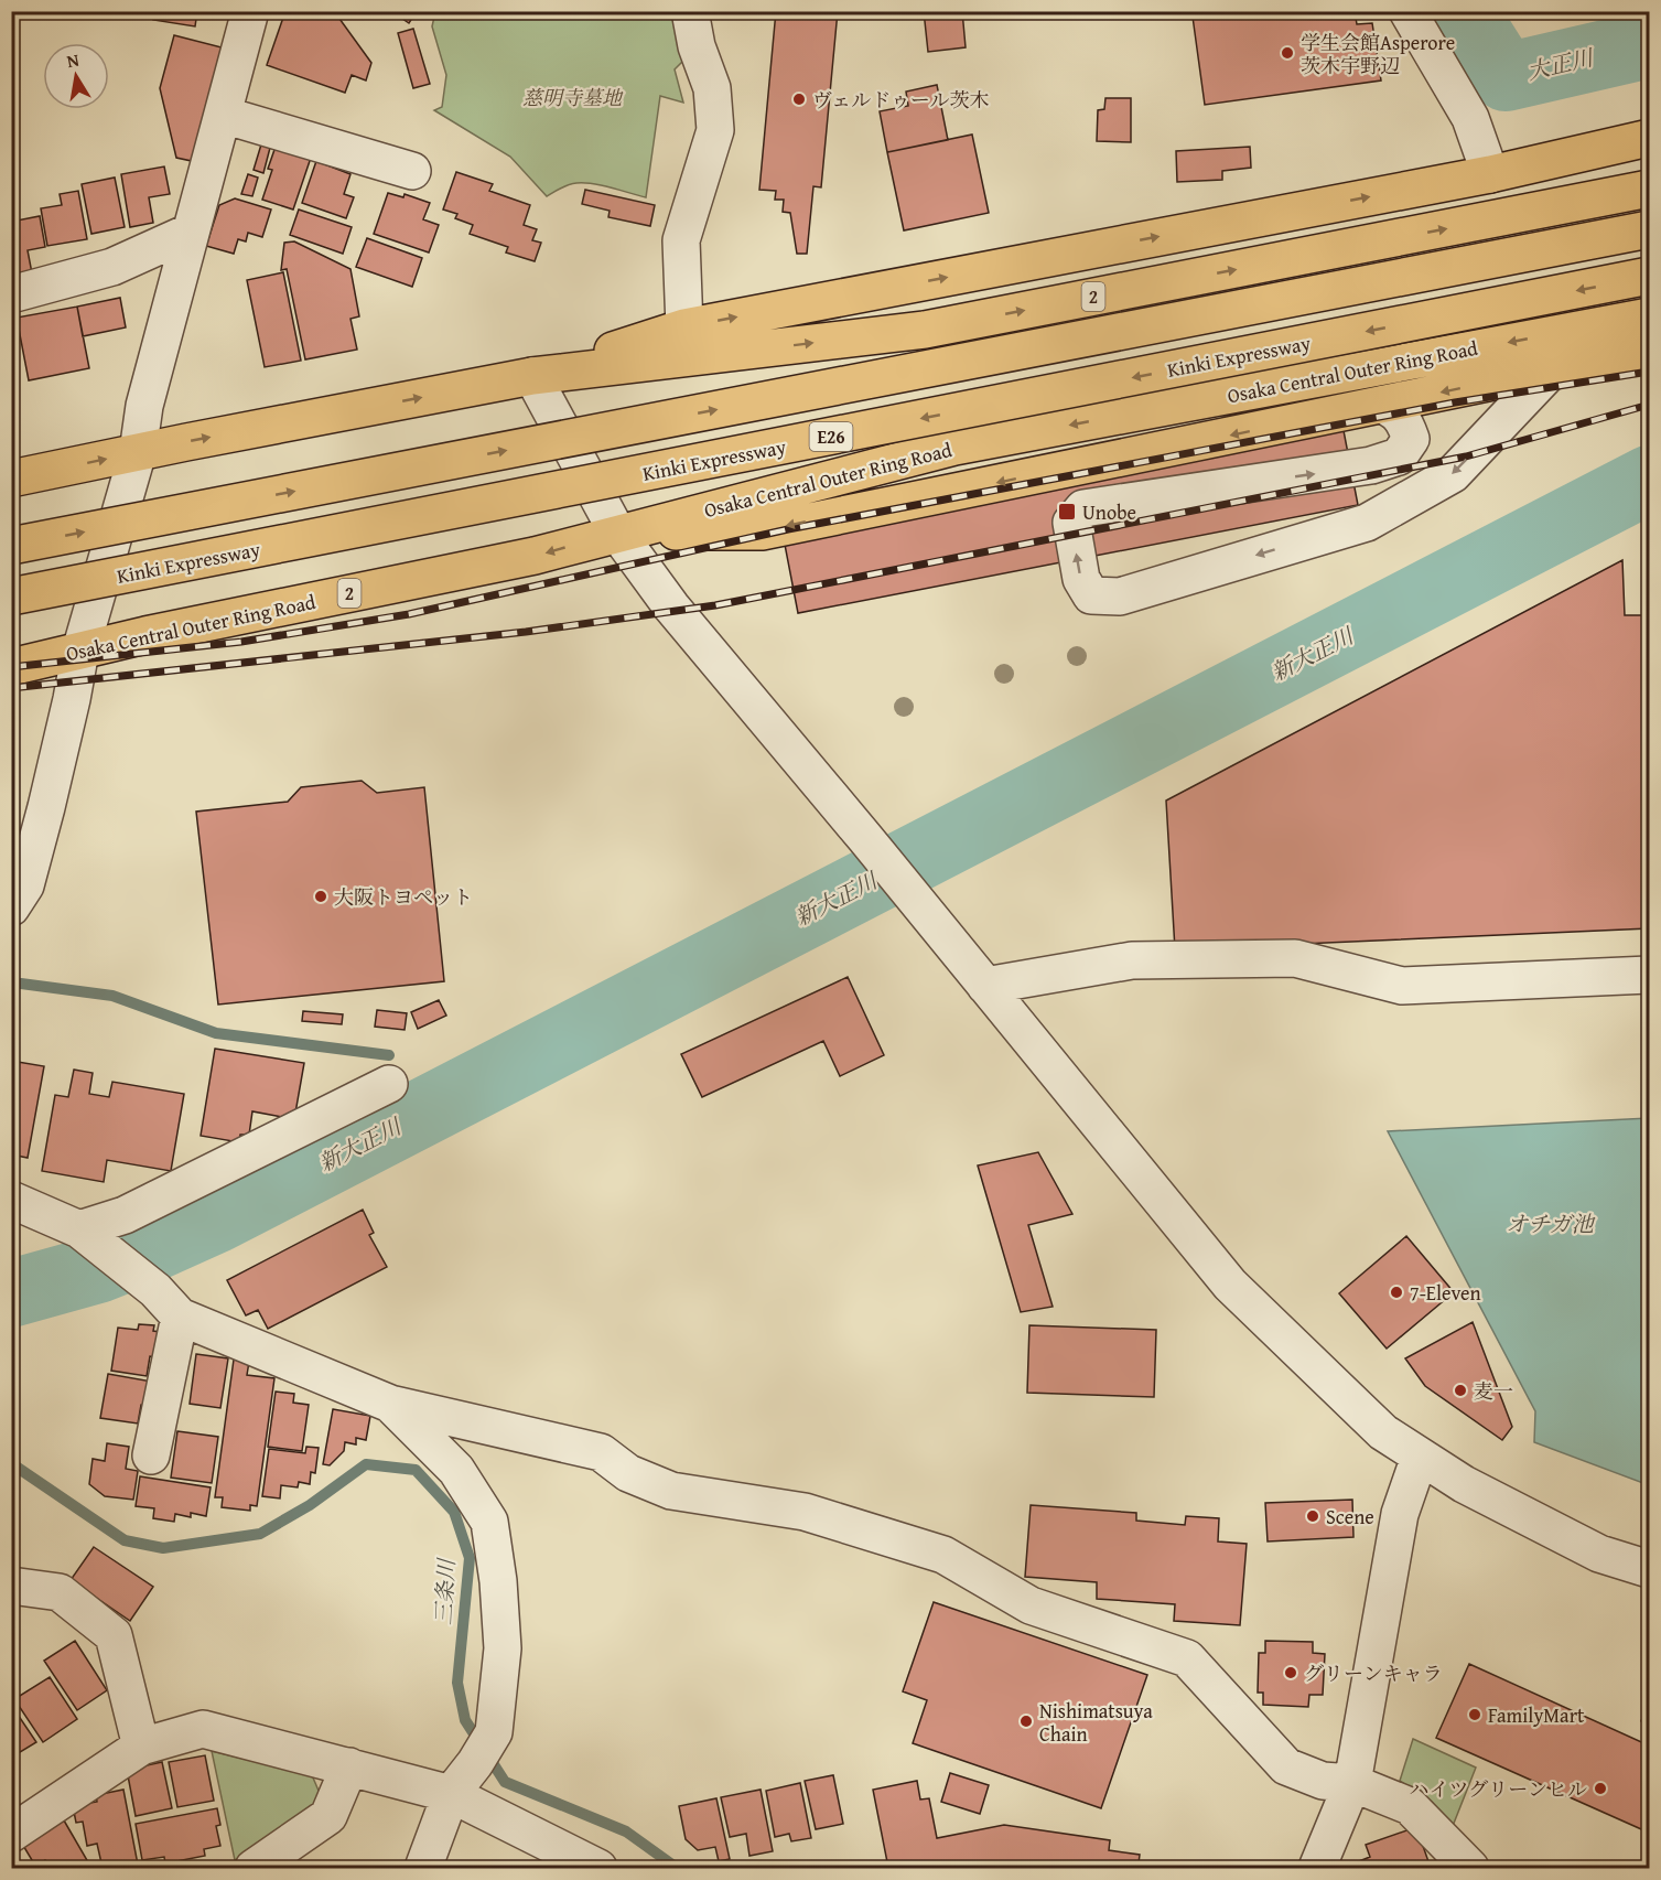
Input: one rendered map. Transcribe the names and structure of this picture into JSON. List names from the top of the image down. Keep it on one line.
{"streets":{"main road":["2","Kinki Expressway","Osaka Central Outer Ring Road","E26"]},"water":["大正川","新大正川","オチガ池","三条川"],"parks":["慈明寺墓地"],"places":{"other":["学生会館Asperore 茨木宇野辺","ヴェルドゥール茨木","大阪トヨペット","7-Eleven","麦一","Scene","グリーンキャラ","FamilyMart","Nishimatsuya Chain","ハイツグリーンヒル"],"transit":["Unobe"]},"north":"top"}
